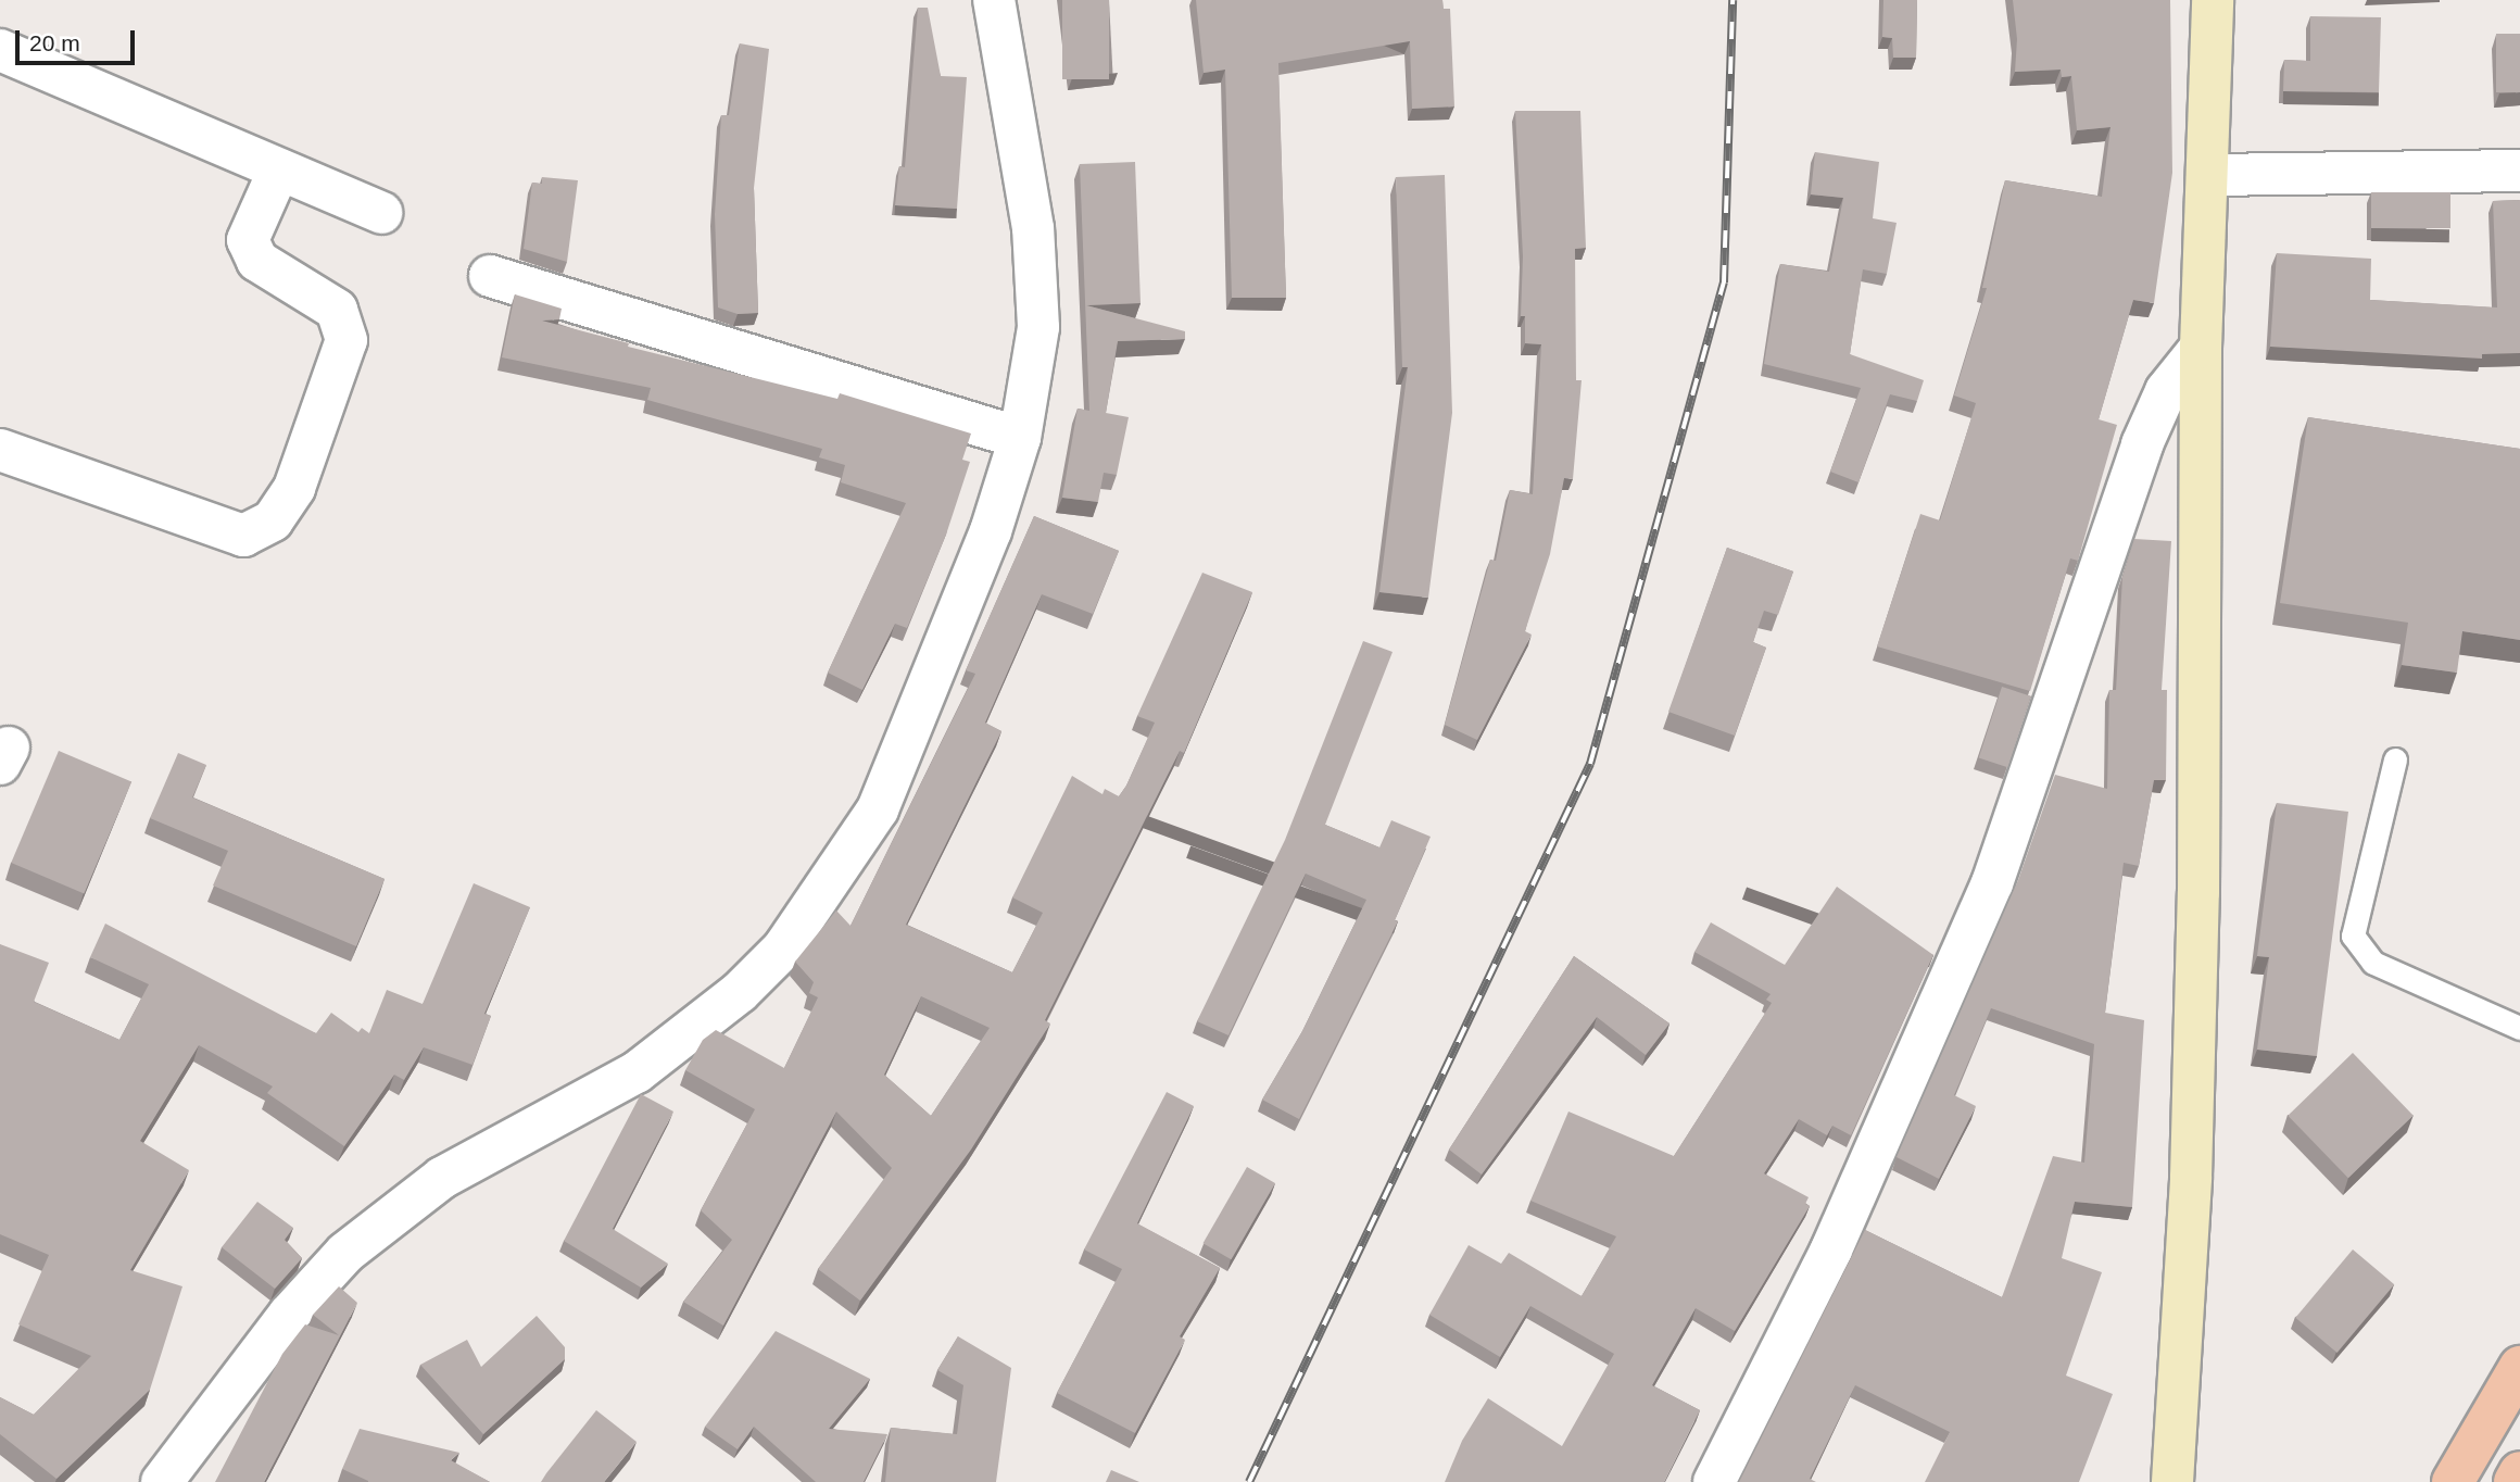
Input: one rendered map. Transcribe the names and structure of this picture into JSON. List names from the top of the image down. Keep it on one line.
{"scale_bar":"20 m"}
